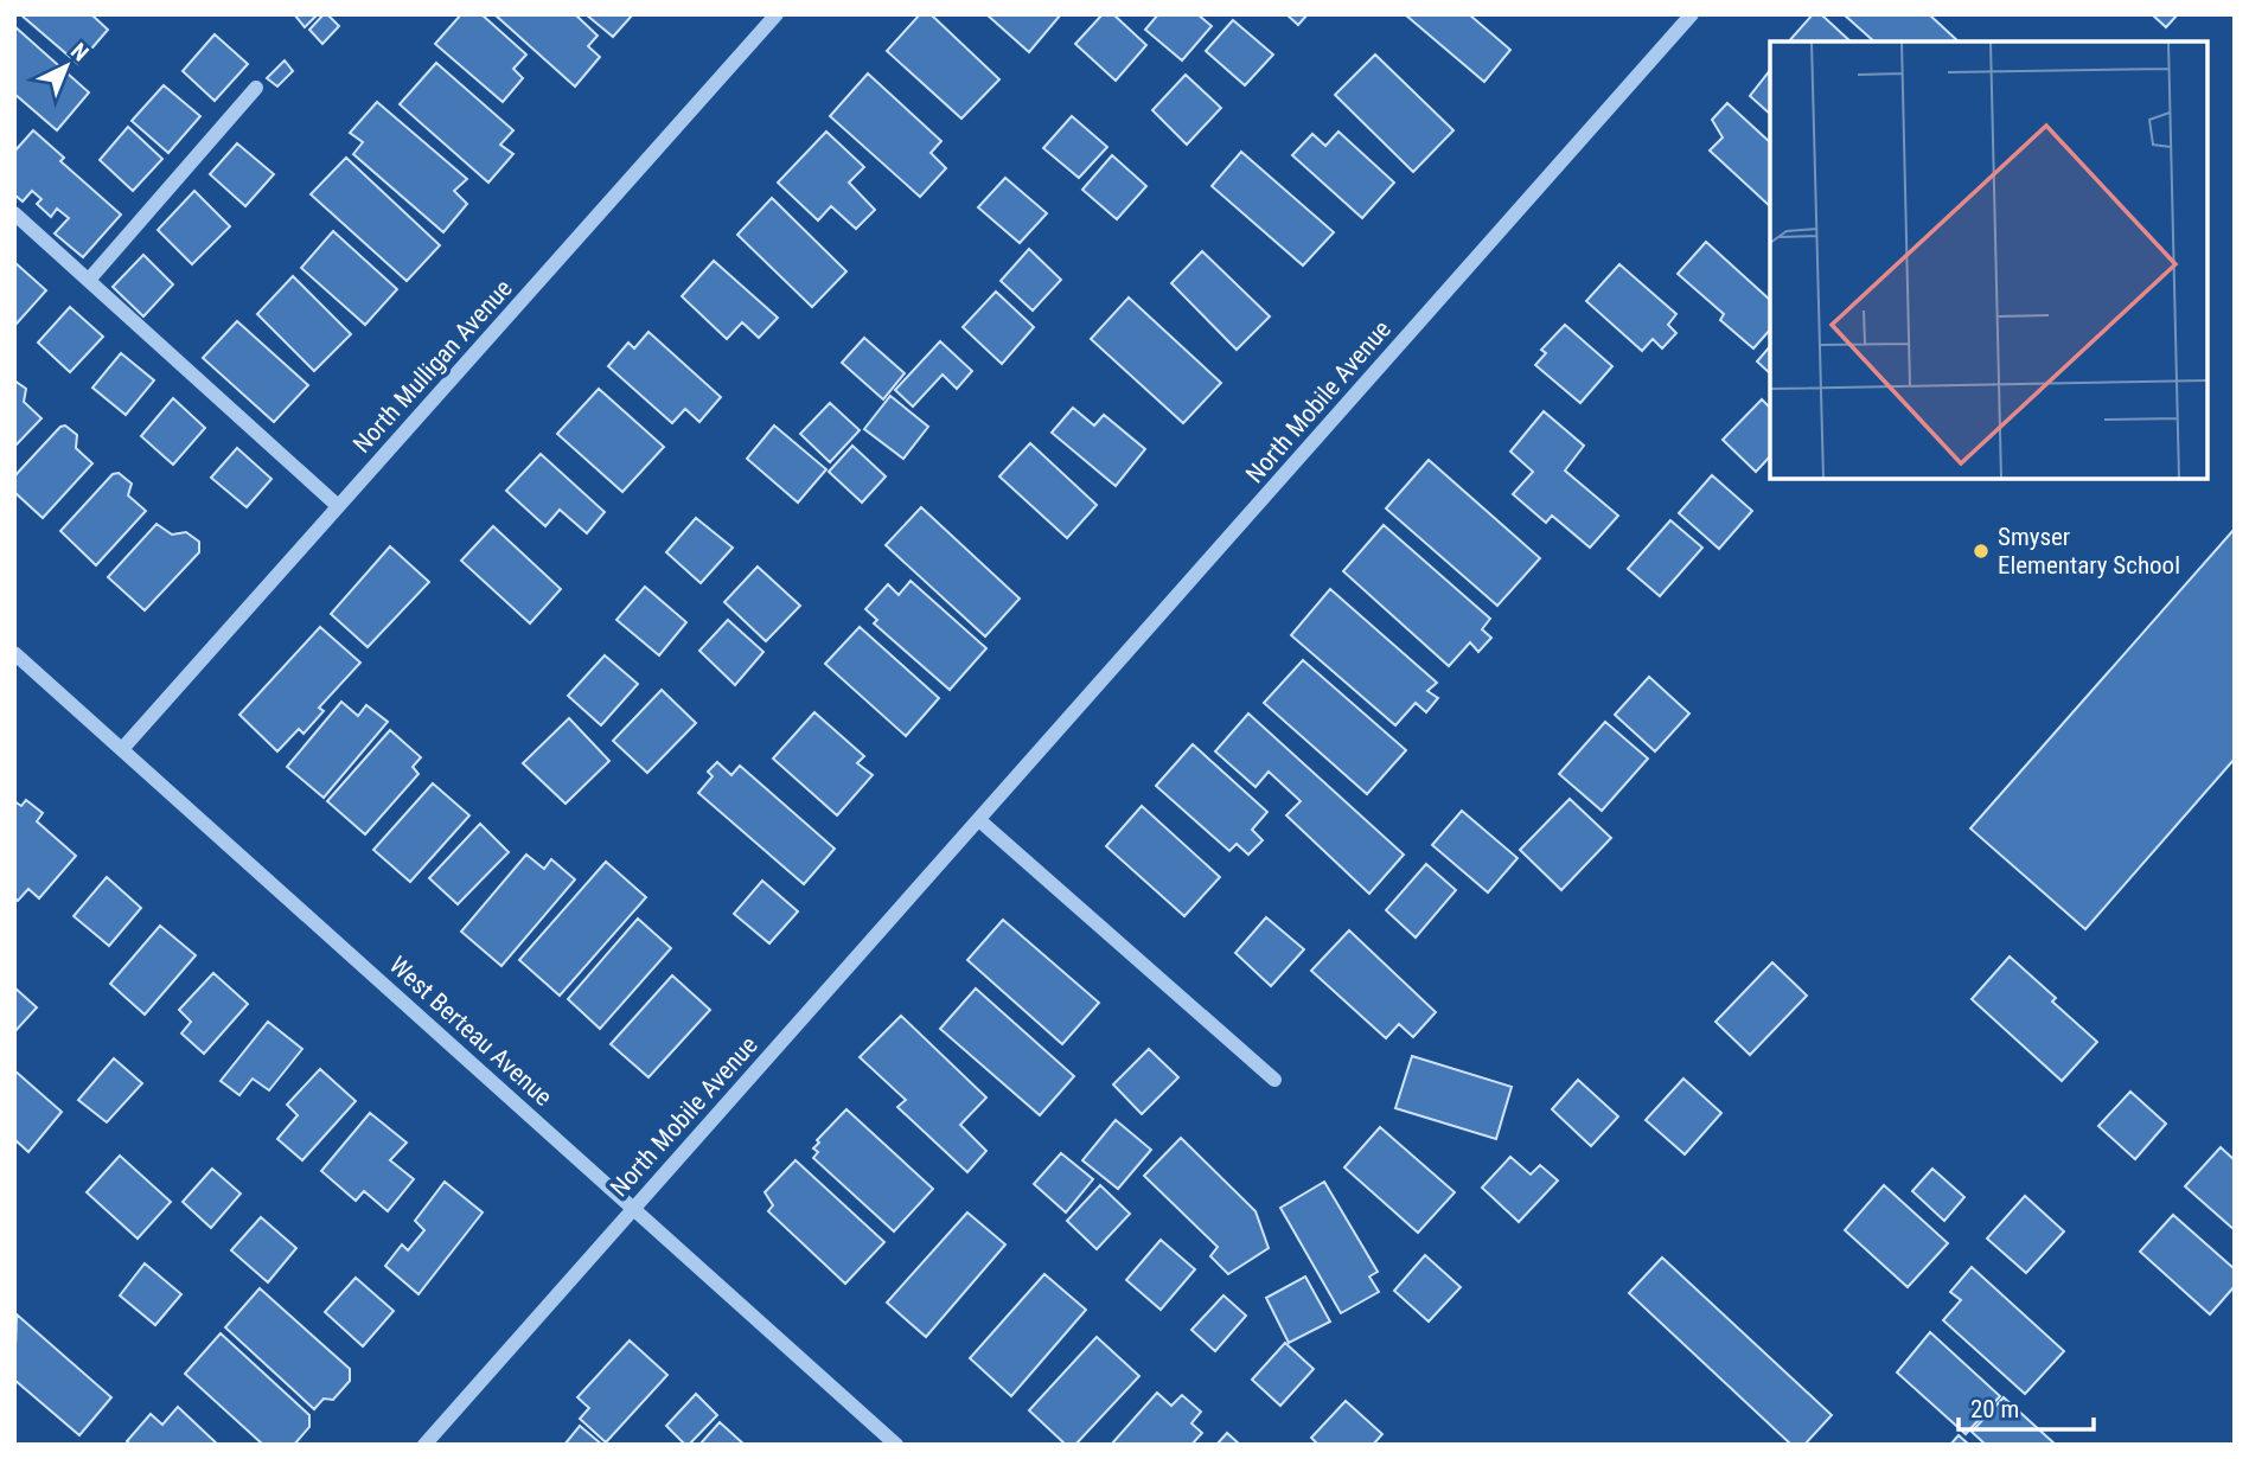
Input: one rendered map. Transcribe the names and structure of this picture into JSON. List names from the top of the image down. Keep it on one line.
{"streets":{"street":["North Mulligan Avenue","North Mobile Avenue","West Berteau Avenue"]},"crossings":[["North Mulligan Avenue","West Berteau Avenue"],["North Mobile Avenue","West Berteau Avenue"]],"places":["Smyser Elementary School"],"scale_bar":"20 m","north":"top right"}
